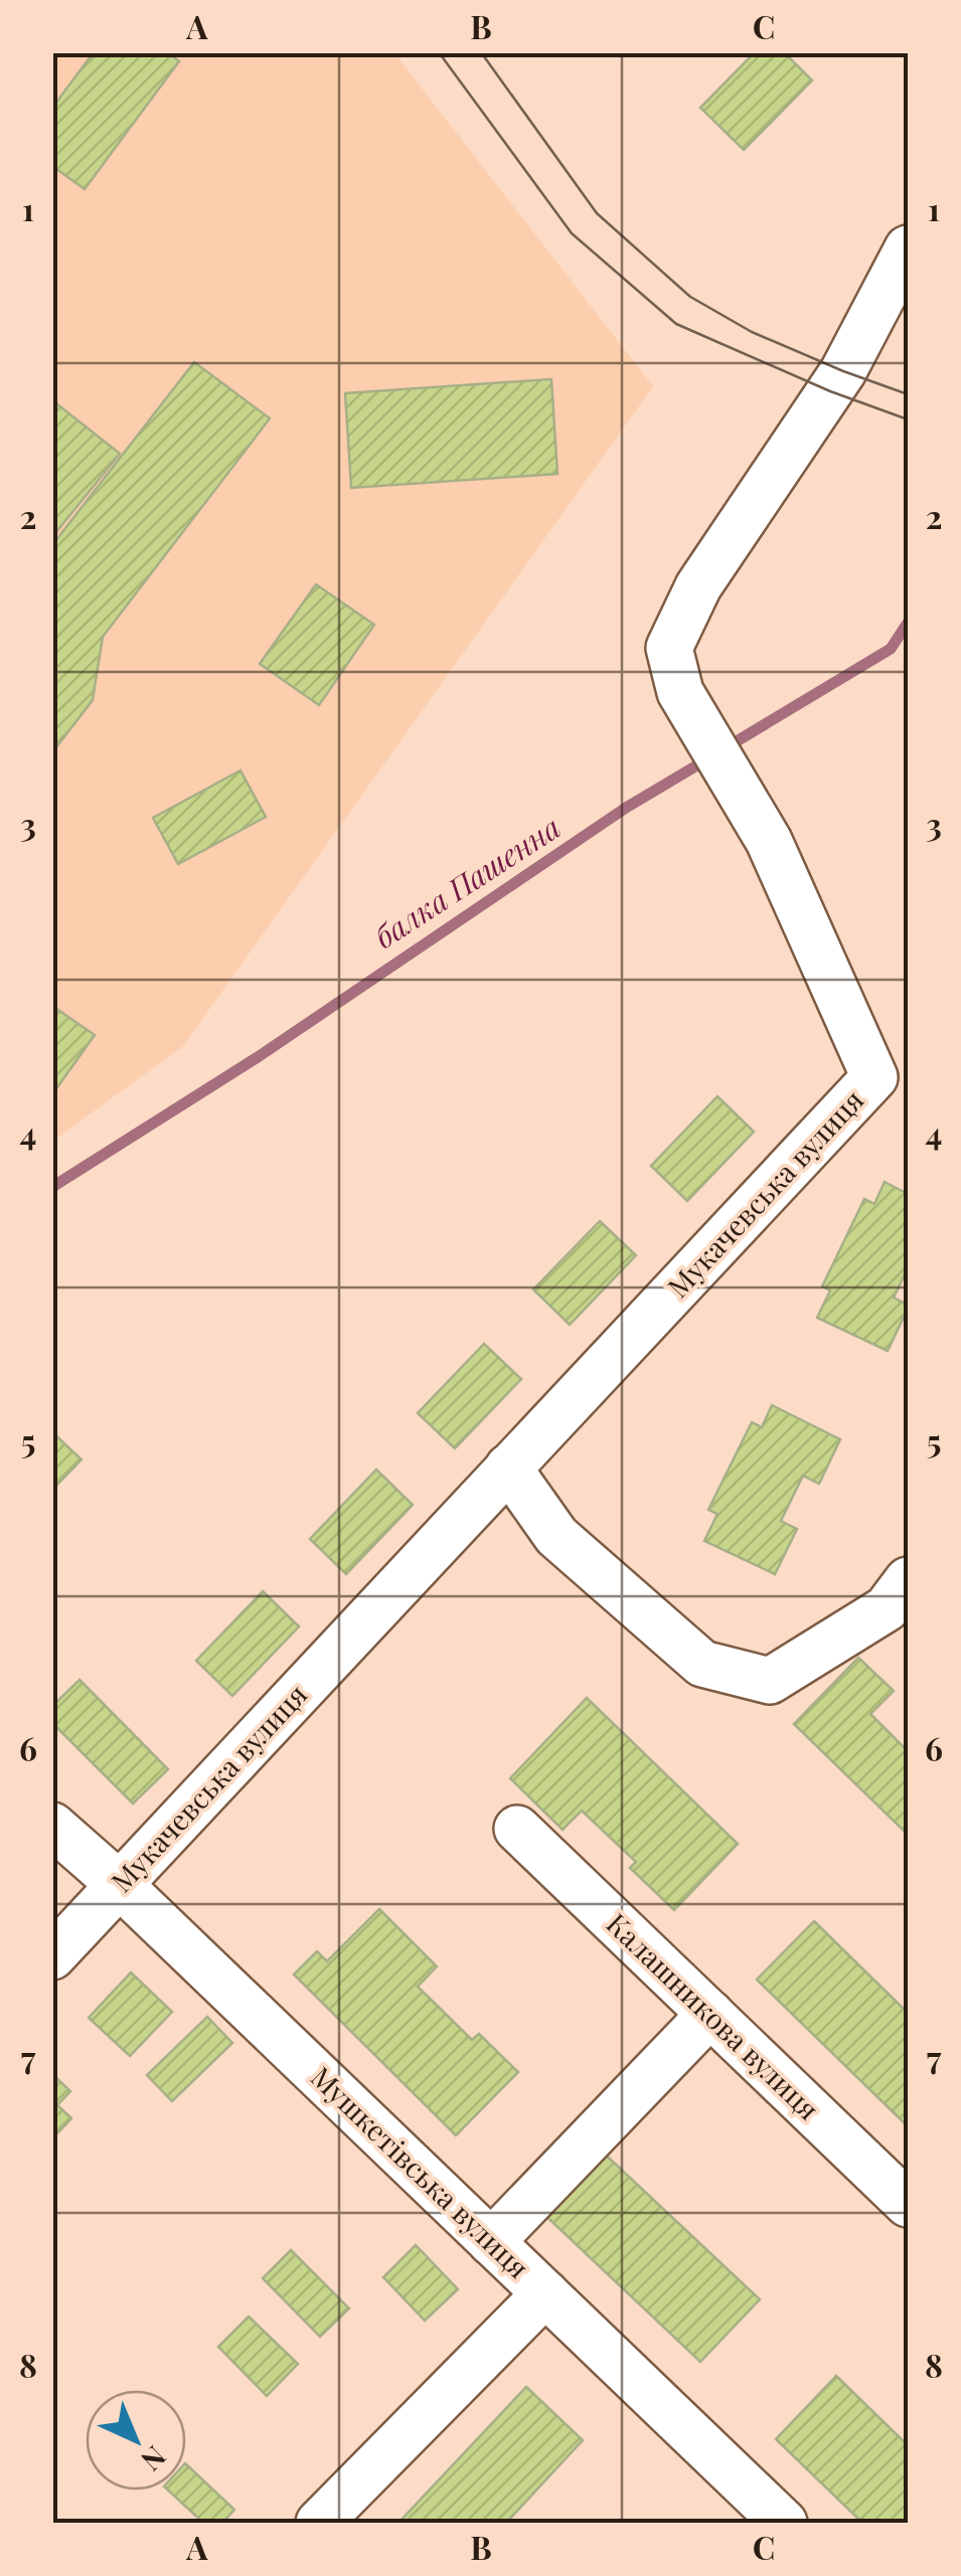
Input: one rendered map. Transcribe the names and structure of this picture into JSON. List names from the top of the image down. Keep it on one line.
{"streets":{"street":["Мукачевська вулиця","Калашникова вулиця","Мушкетівська вулиця"]},"crossings":[["Мукачевська вулиця","Мушкетівська вулиця"]],"water":["балка Пашенна"],"north":"bottom right","grid":{"columns":["A","B","C"],"rows":["1","2","3","4","5","6","7","8"]}}
